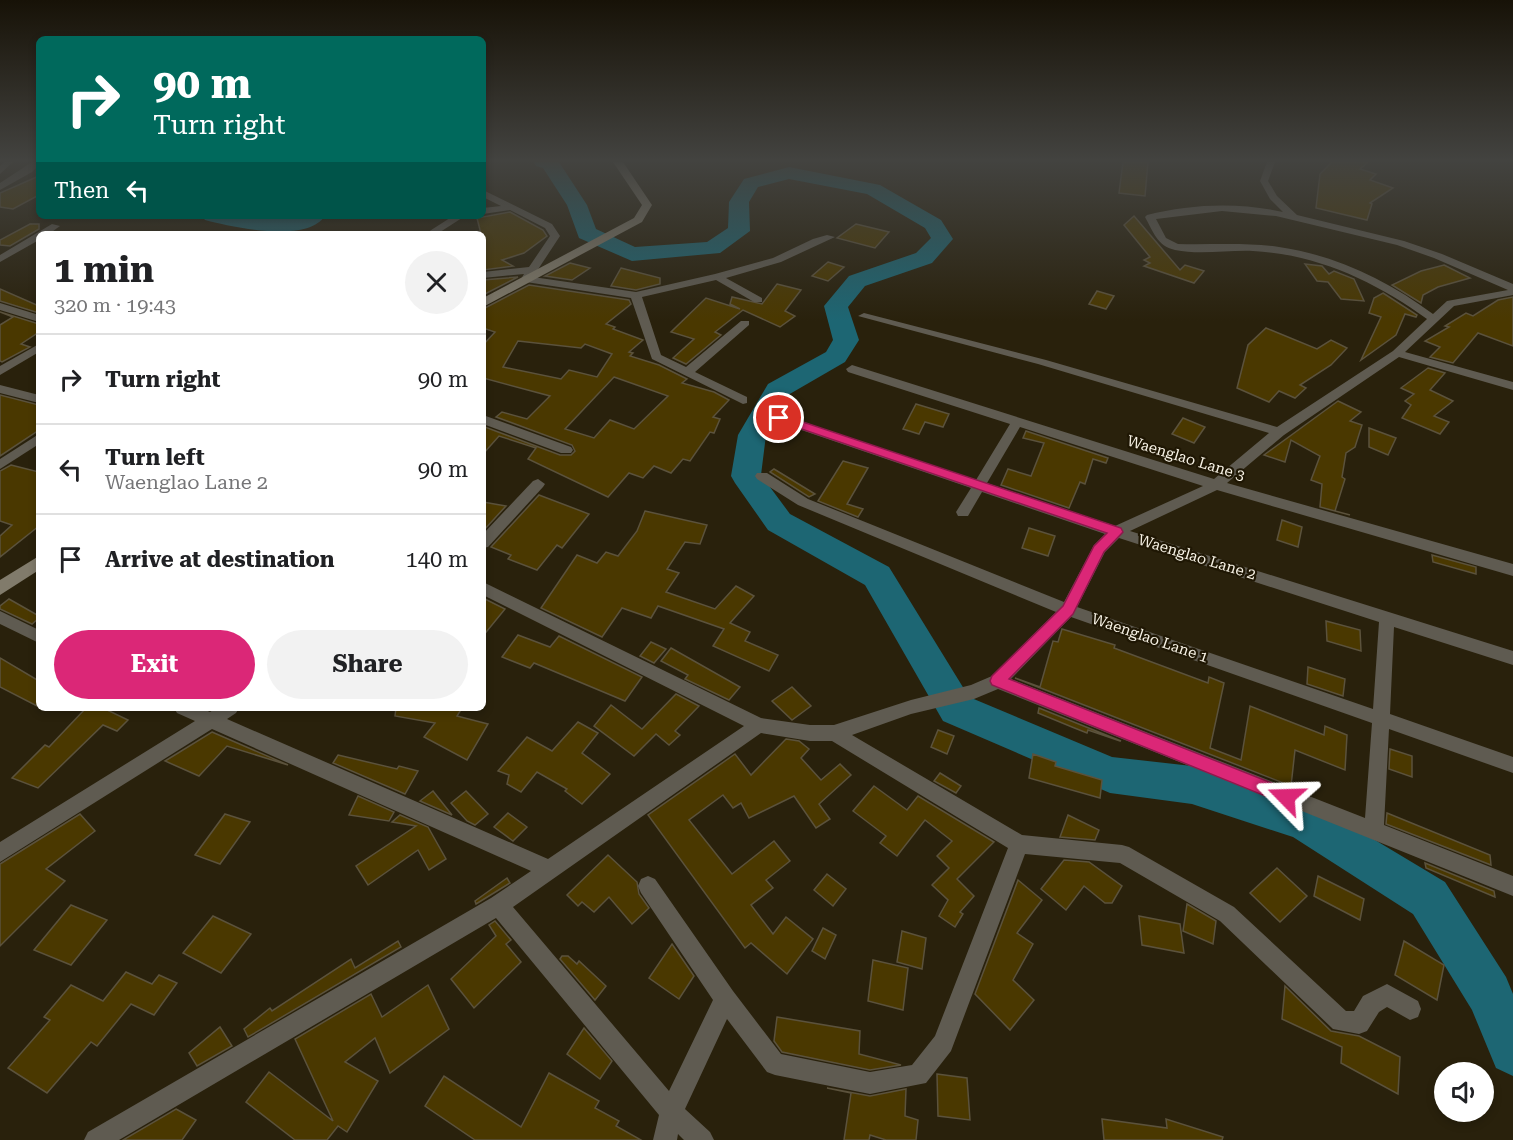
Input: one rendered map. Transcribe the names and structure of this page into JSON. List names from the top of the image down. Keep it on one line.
{"streets":{"street":["Waenglao Lane 3","Waenglao Lane 2","Waenglao Lane 1"]},"page":{"turn":["90 m","Turn right"],"then":"Then","heading":["1 min","320 m · 19:43"],"list":[{"name":"Turn right","value":"90 m"},{"name":"Turn left","note":"Waenglao Lane 2","value":"90 m"},{"name":"Arrive at destination","value":"140 m"}],"buttons":["Exit","Share"]}}
